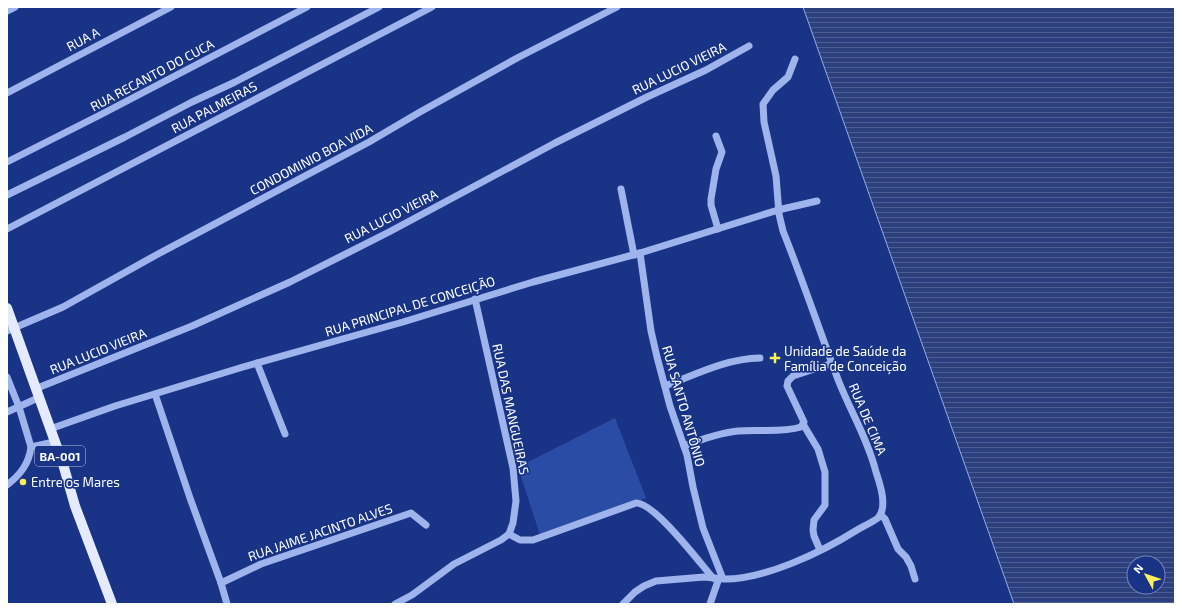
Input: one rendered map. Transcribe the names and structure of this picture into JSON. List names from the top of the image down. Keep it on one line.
{"streets":{"main road":["BA-001"],"street":["RUA A","RUA LUCIO VIEIRA","RUA RECANTO DO CUCA","RUA PALMEIRAS","CONDOMINIO BOA VIDA","RUA PRINCIPAL DE CONCEIÇÃO","RUA SANTO ANTÔNIO","RUA DAS MANGUEIRAS","RUA DE CIMA","RUA JAIME JACINTO ALVES"]},"crossings":[["RUA LUCIO VIEIRA","BA-001"],["CONDOMINIO BOA VIDA","BA-001"],["RUA PRINCIPAL DE CONCEIÇÃO","RUA SANTO ANTÔNIO"],["RUA PRINCIPAL DE CONCEIÇÃO","RUA DAS MANGUEIRAS"],["RUA PRINCIPAL DE CONCEIÇÃO","RUA DE CIMA"],["RUA PRINCIPAL DE CONCEIÇÃO","BA-001"]],"places":{"health":["Unidade de Saúde da Família de Conceição"],"other":["Entre os Mares"]},"north":"top left"}
